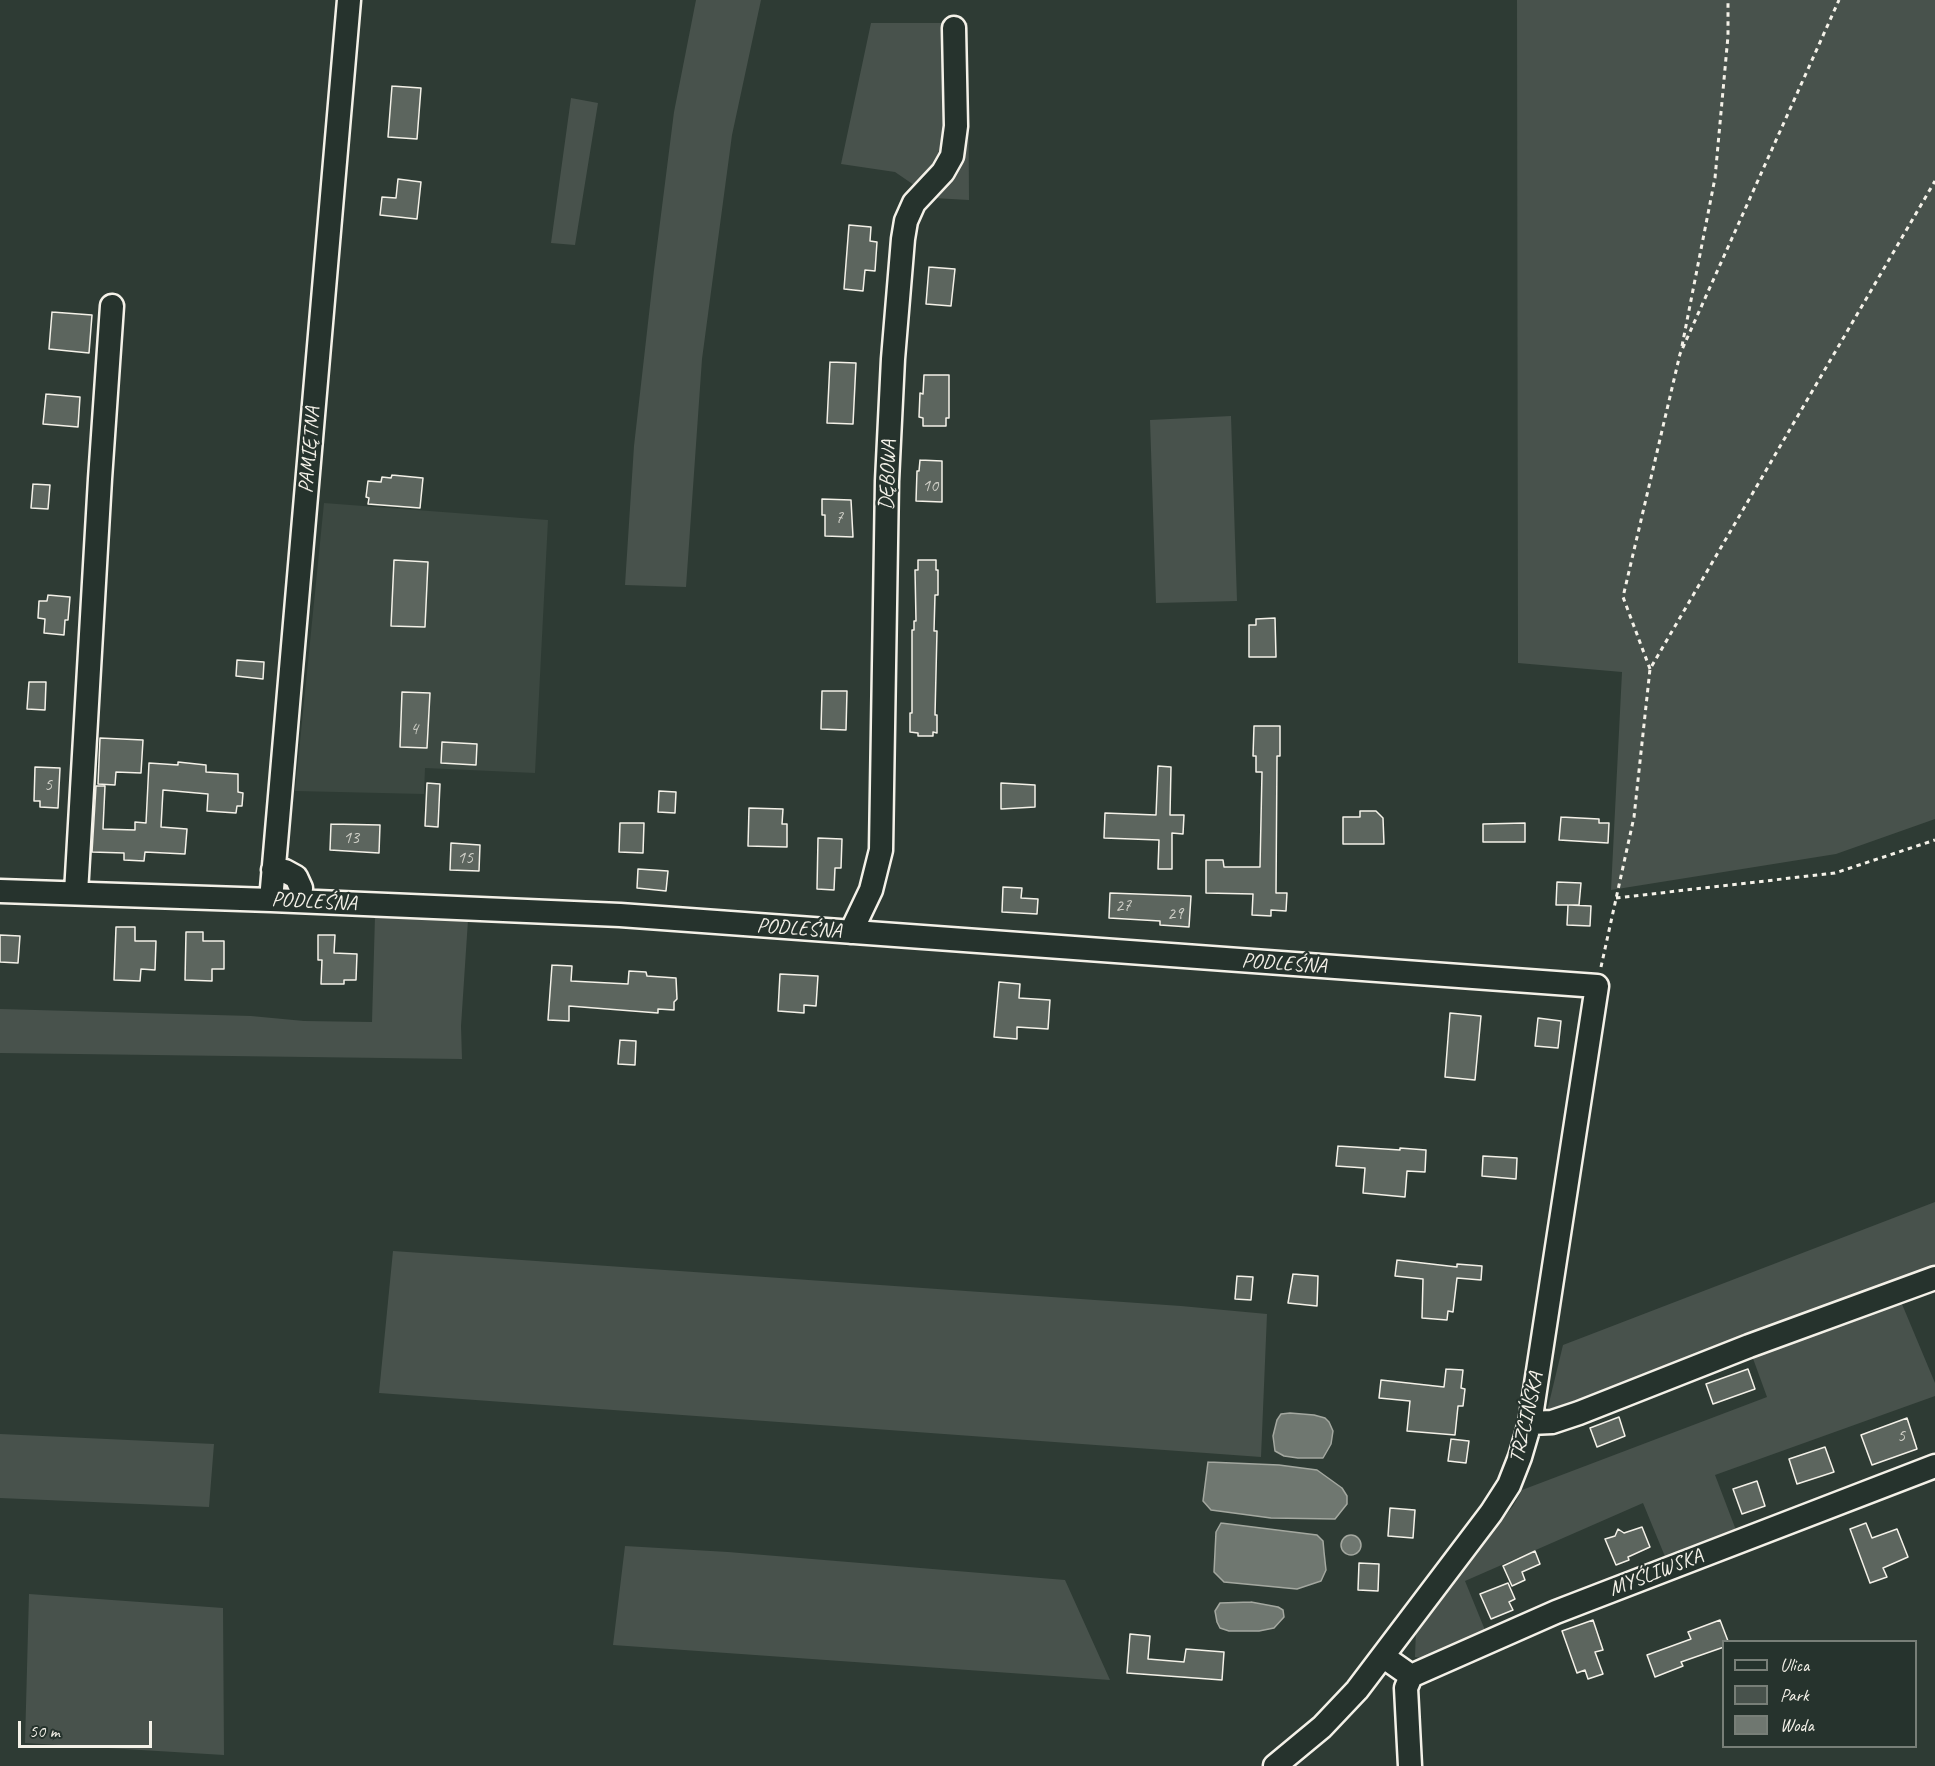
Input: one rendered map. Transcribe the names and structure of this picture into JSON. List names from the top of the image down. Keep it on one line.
{"streets":{"street":["PAMIĘTNA","DĘBOWA","PODLEŚNA","TRZCIŃSKA","MYŚLIWSKA"]},"crossings":[["PAMIĘTNA","PODLEŚNA"],["DĘBOWA","PODLEŚNA"],["PODLEŚNA","TRZCIŃSKA"]],"house_numbers":["10","7","4","5","13","15","27","29","5"],"legend":["Ulica","Park","Woda"],"scale_bar":"50 m"}
